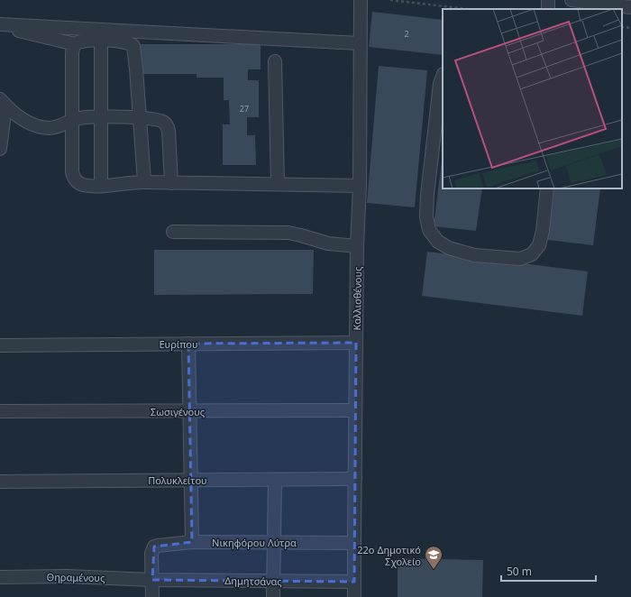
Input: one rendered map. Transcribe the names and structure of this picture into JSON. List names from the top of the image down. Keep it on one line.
{"streets":{"street":["Καλλισθένους","Ευρίπου","Σωσιγένους","Πολυκλείτου","Νικηφόρου Λύτρα","Θηραμένους","Δημητσάνας"]},"crossings":[["Καλλισθένους","Ευρίπου"],["Καλλισθένους","Σωσιγένους"],["Καλλισθένους","Πολυκλείτου"],["Καλλισθένους","Νικηφόρου Λύτρα"],["Καλλισθένους","Δημητσάνας"],["Νικηφόρου Λύτρα","Θηραμένους"],["Νικηφόρου Λύτρα","Δημητσάνας"],["Θηραμένους","Δημητσάνας"]],"places":{"school or university":["22ο Δημοτικό Σχολείο"]},"house_numbers":["2","27"],"scale_bar":"50 m"}
